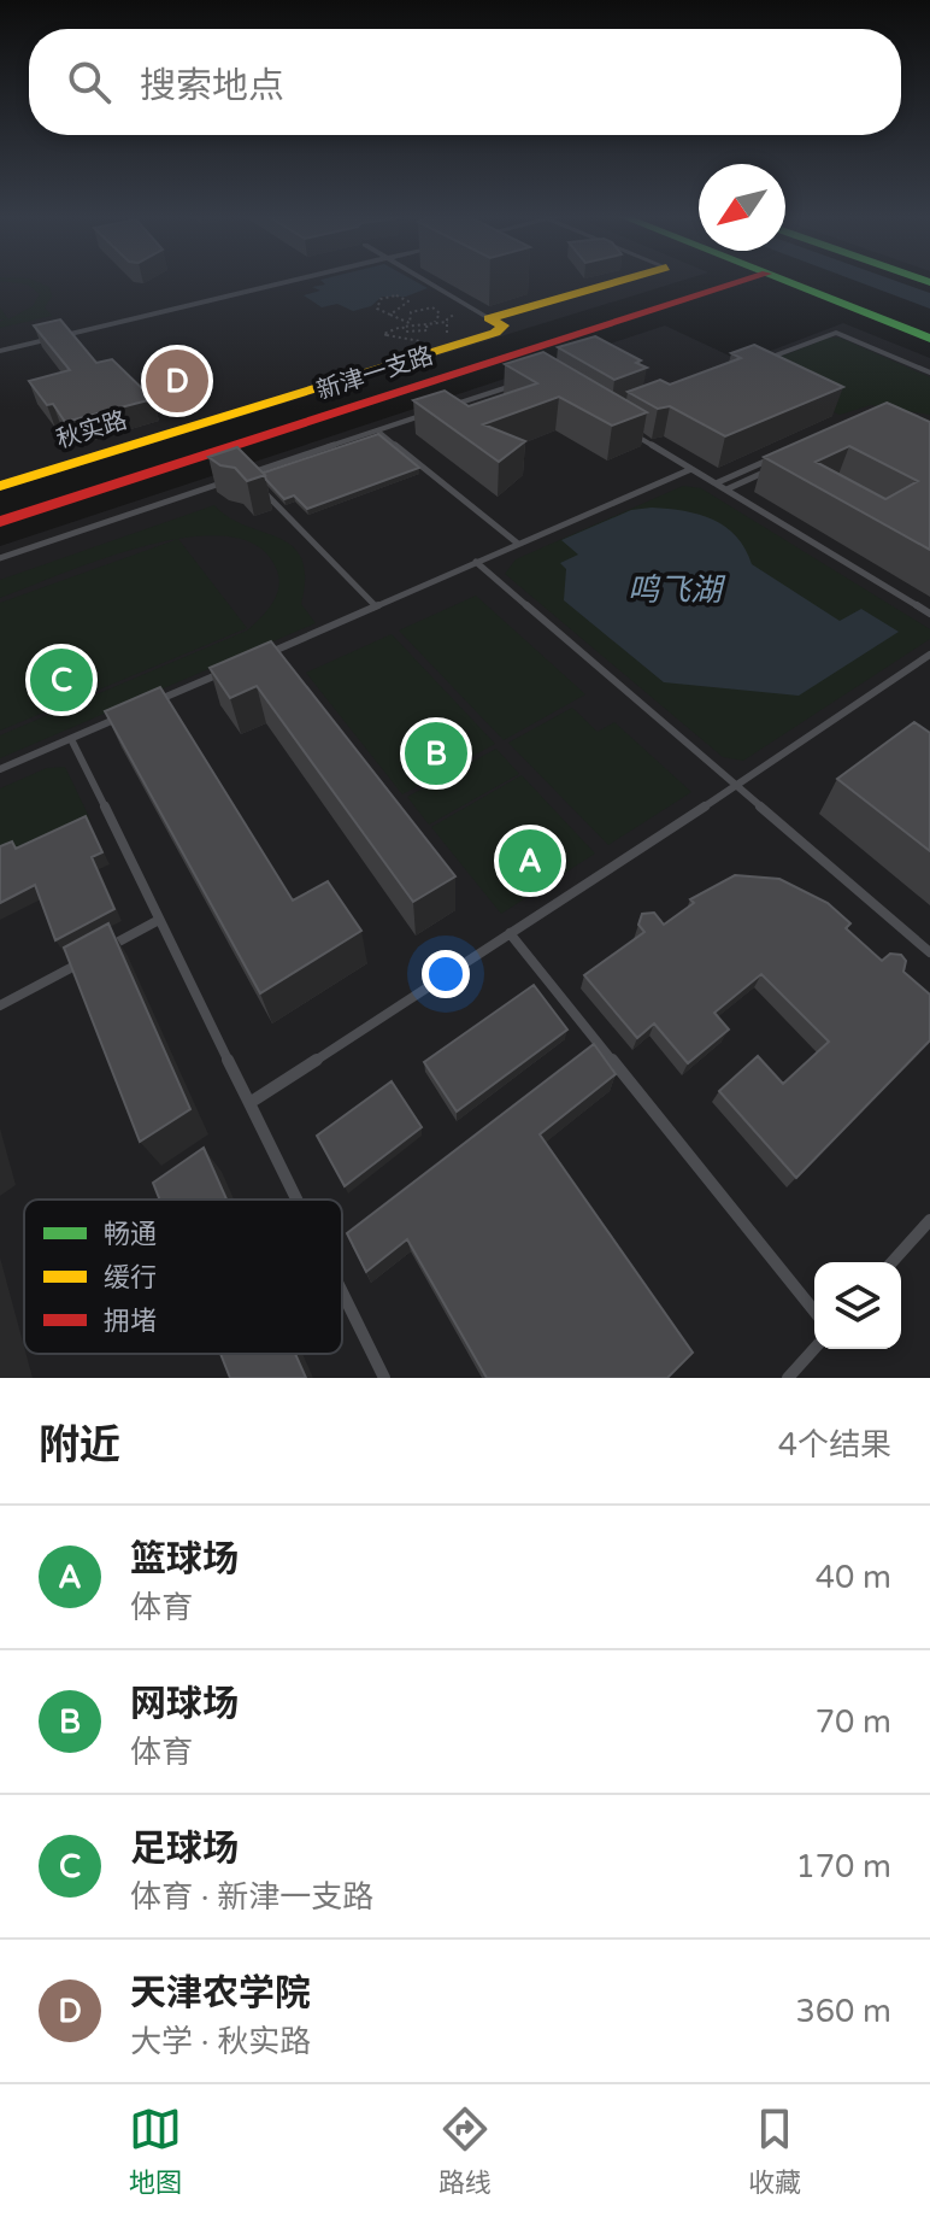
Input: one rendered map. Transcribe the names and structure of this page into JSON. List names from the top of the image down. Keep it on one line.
{"streets":{"main road":["新津一支路","秋实路"]},"water":["鸣飞湖"],"legend":["畅通","缓行","拥堵"],"north":"bottom left","page":{"search":"搜索地点","pins":["D","C","B","A"],"heading":["附近","4个结果"],"list":[{"mark":"A","name":"篮球场","note":"体育","value":"40 m"},{"mark":"B","name":"网球场","note":"体育","value":"70 m"},{"mark":"C","name":"足球场","note":"体育 · 新津一支路","value":"170 m"},{"mark":"D","name":"天津农学院","note":"大学 · 秋实路","value":"360 m"}],"nav":["地图","路线","收藏"]}}
